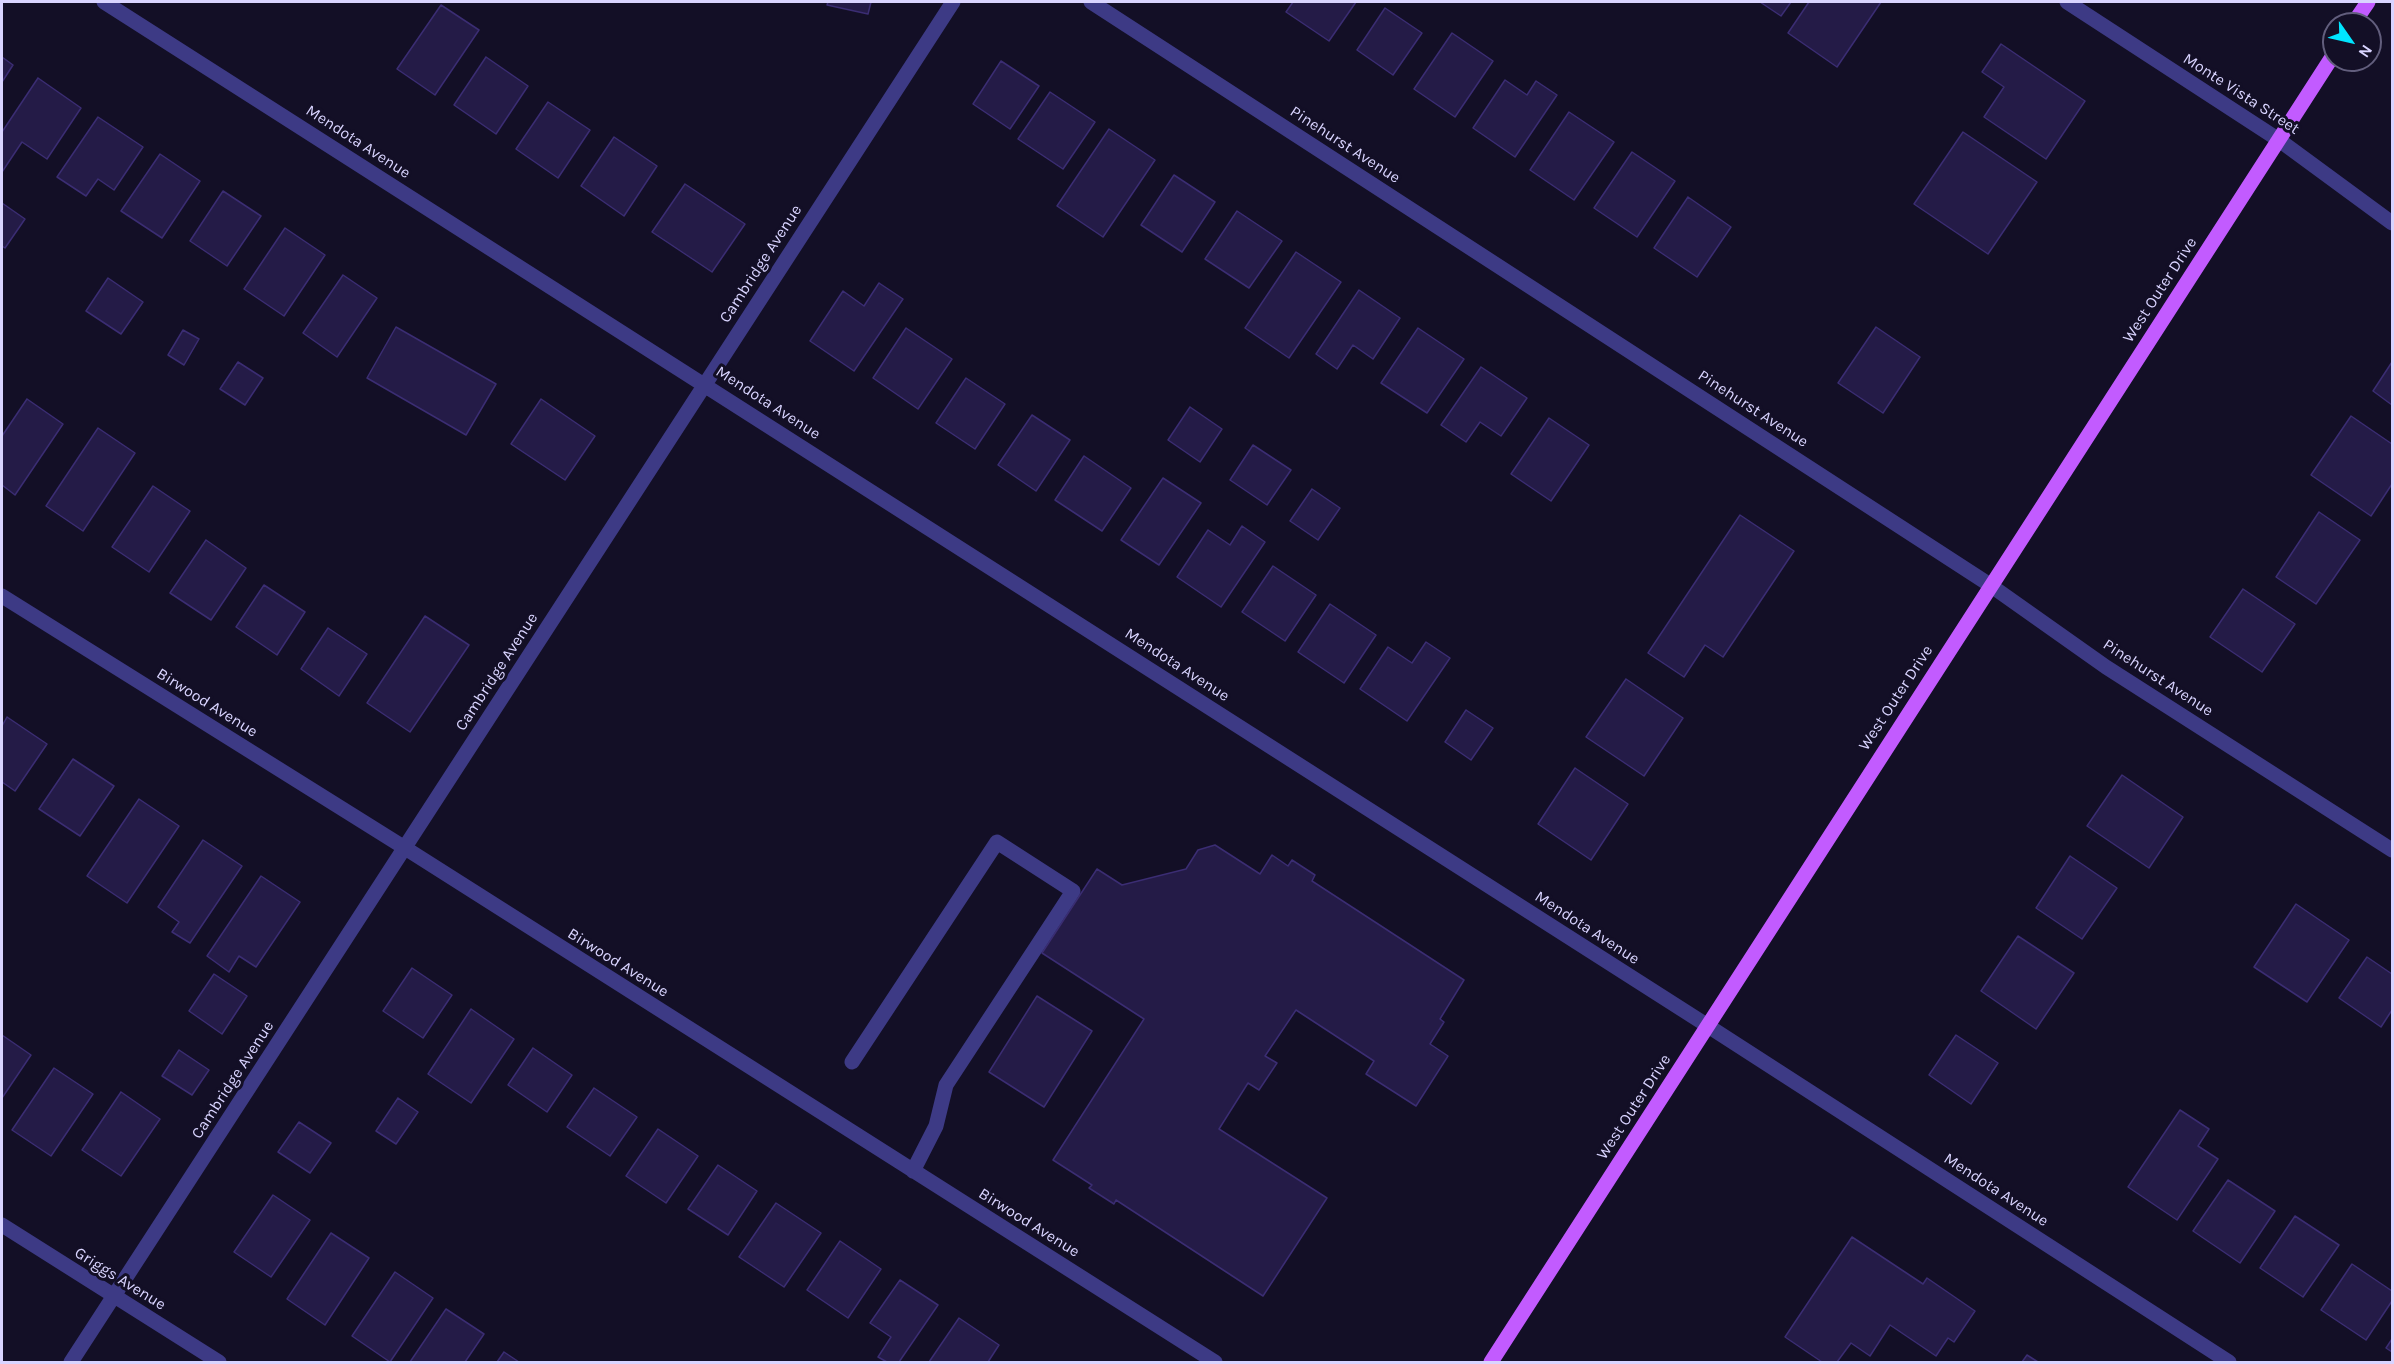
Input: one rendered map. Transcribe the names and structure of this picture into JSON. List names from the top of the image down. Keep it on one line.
{"streets":{"main road":["West Outer Drive"],"street":["Monte Vista Street","Mendota Avenue","Pinehurst Avenue","Cambridge Avenue","Birwood Avenue","Griggs Avenue"]},"crossings":[["Monte Vista Street","West Outer Drive"],["Mendota Avenue","Cambridge Avenue"],["Mendota Avenue","West Outer Drive"],["Pinehurst Avenue","West Outer Drive"],["Cambridge Avenue","Birwood Avenue"],["Cambridge Avenue","Griggs Avenue"]],"north":"bottom right"}
